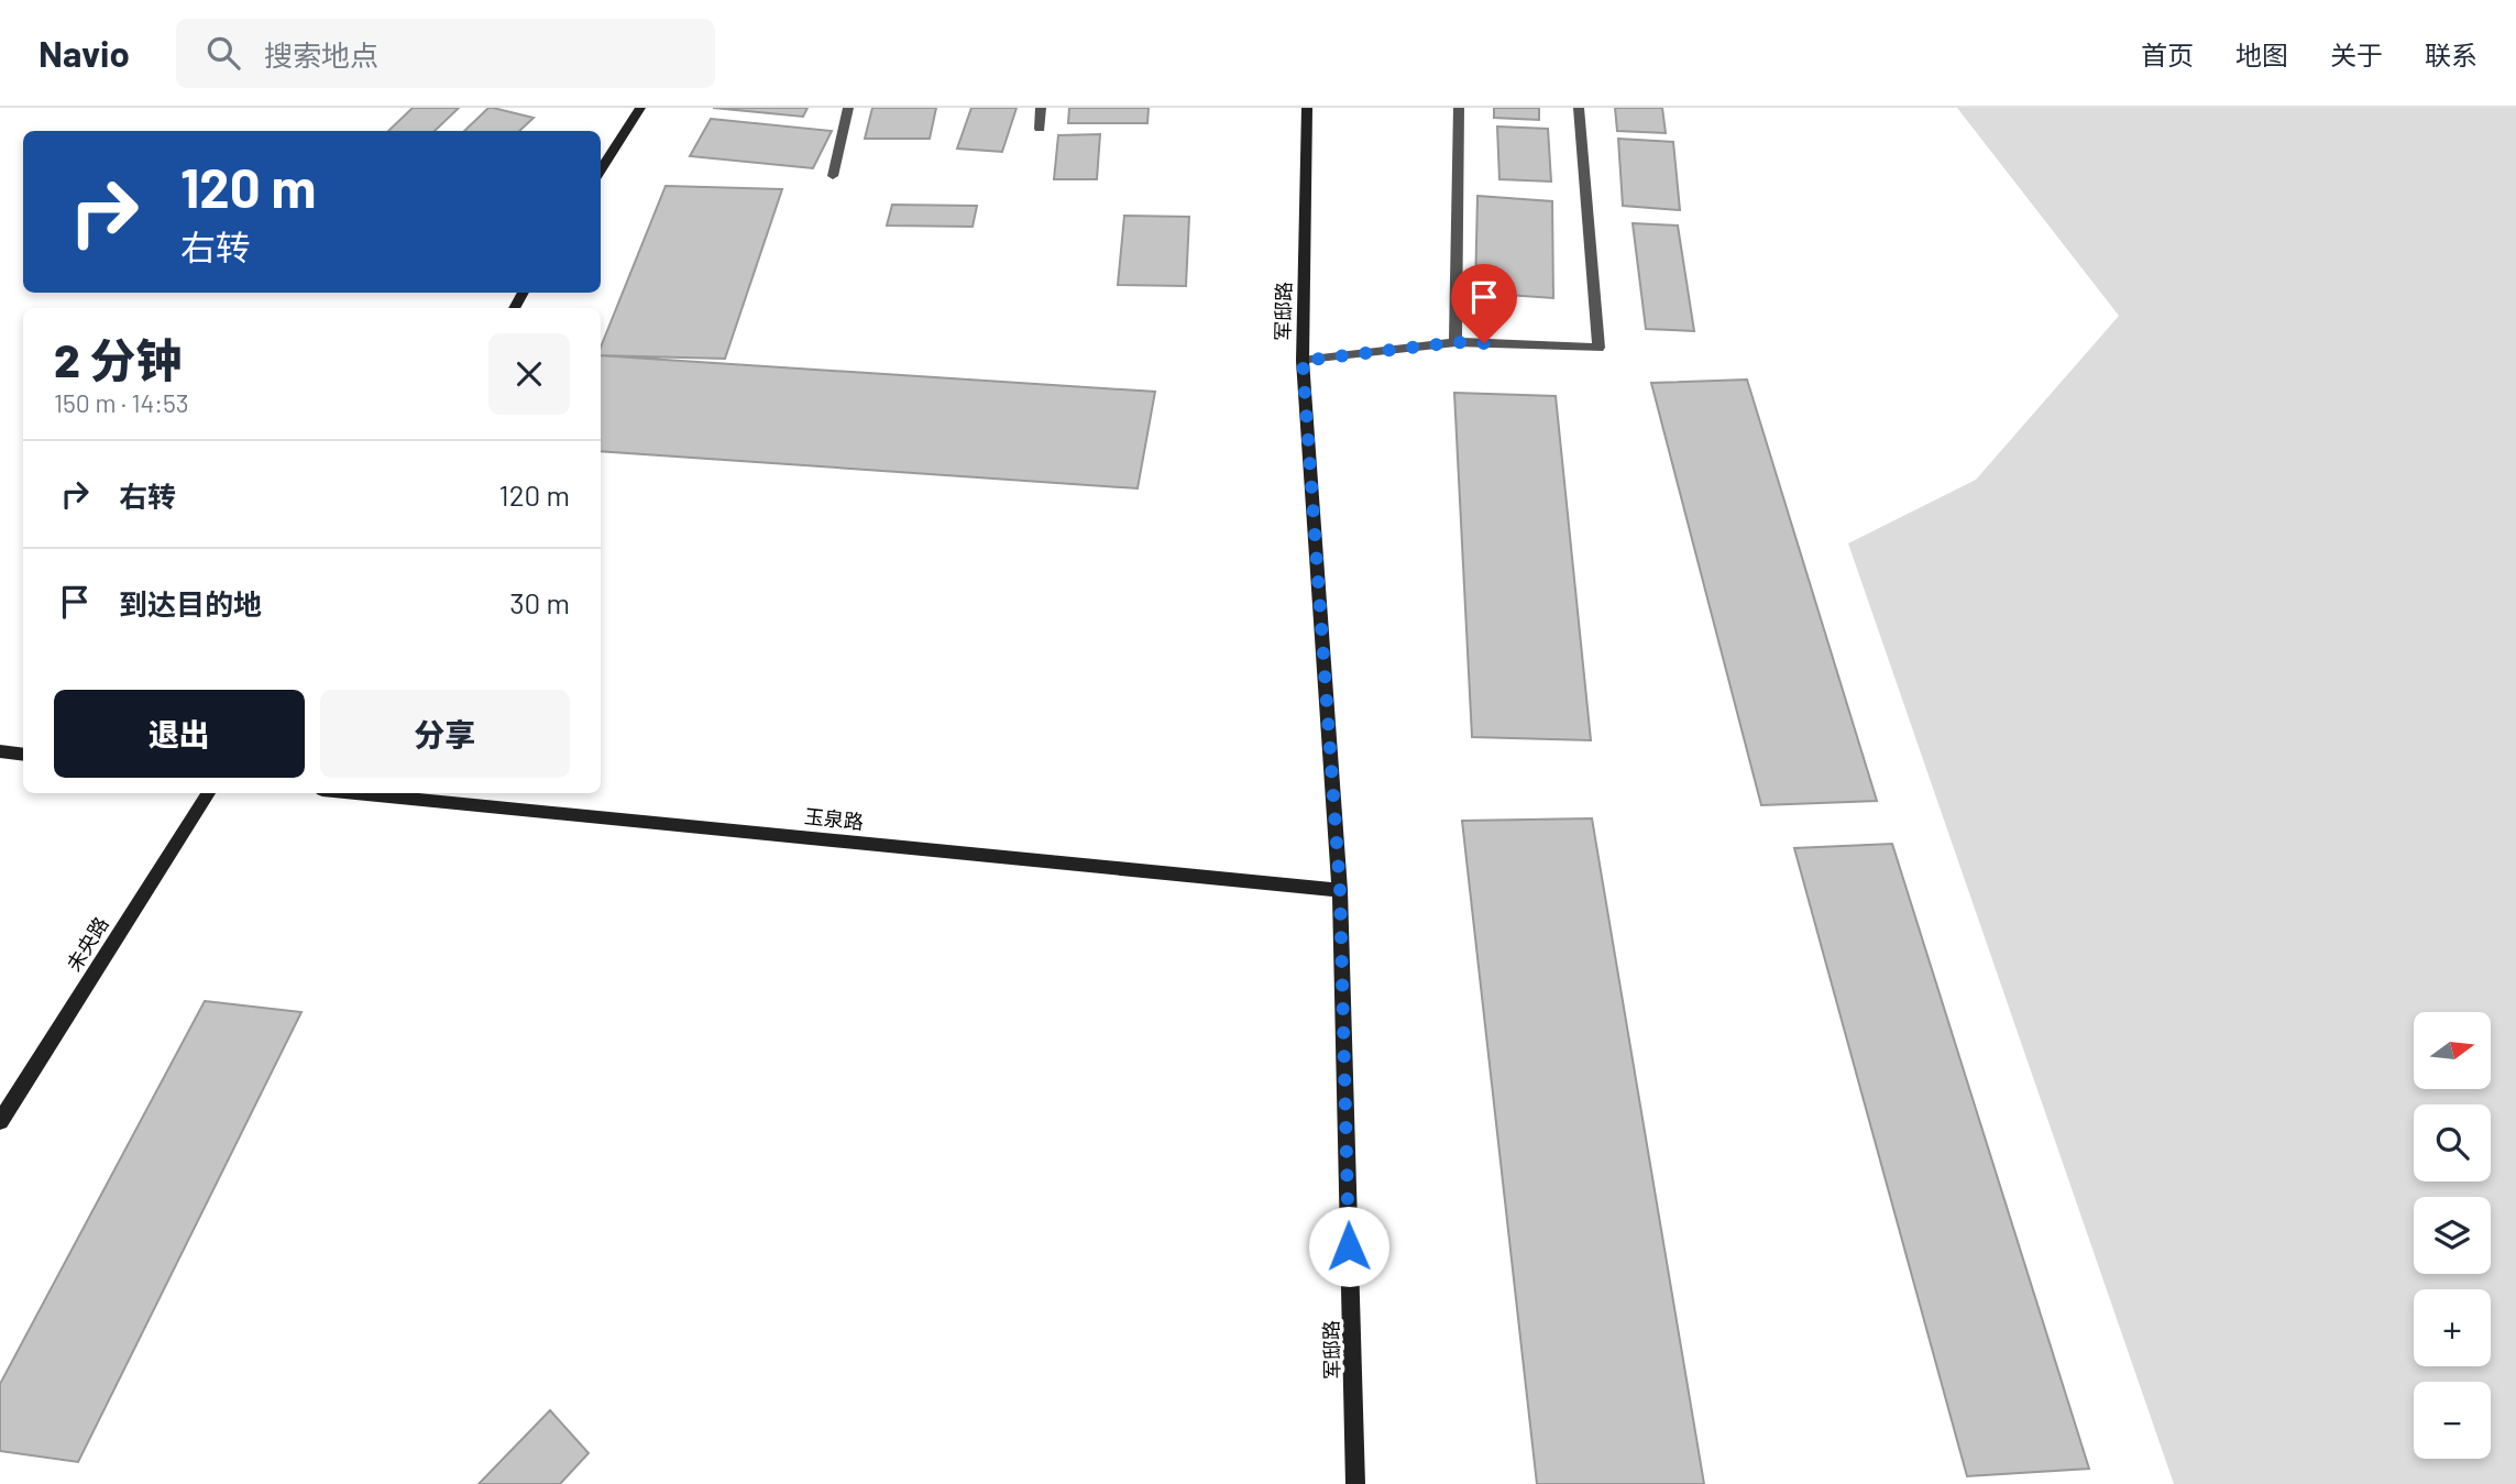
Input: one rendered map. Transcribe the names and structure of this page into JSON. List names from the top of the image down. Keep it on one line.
{"streets":{"street":["军邸路","玉泉路","未央路"]},"crossings":[["军邸路","玉泉路"]],"north":"right","page":{"header":"Navio","search":"搜索地点","nav":["首页","地图","关于","联系"],"turn":["120 m","右转"],"heading":["2 分钟","150 m · 14:53"],"list":[{"name":"右转","value":"120 m"},{"name":"到达目的地","value":"30 m"}],"buttons":["退出","分享"],"map_buttons":["+","−"]}}
